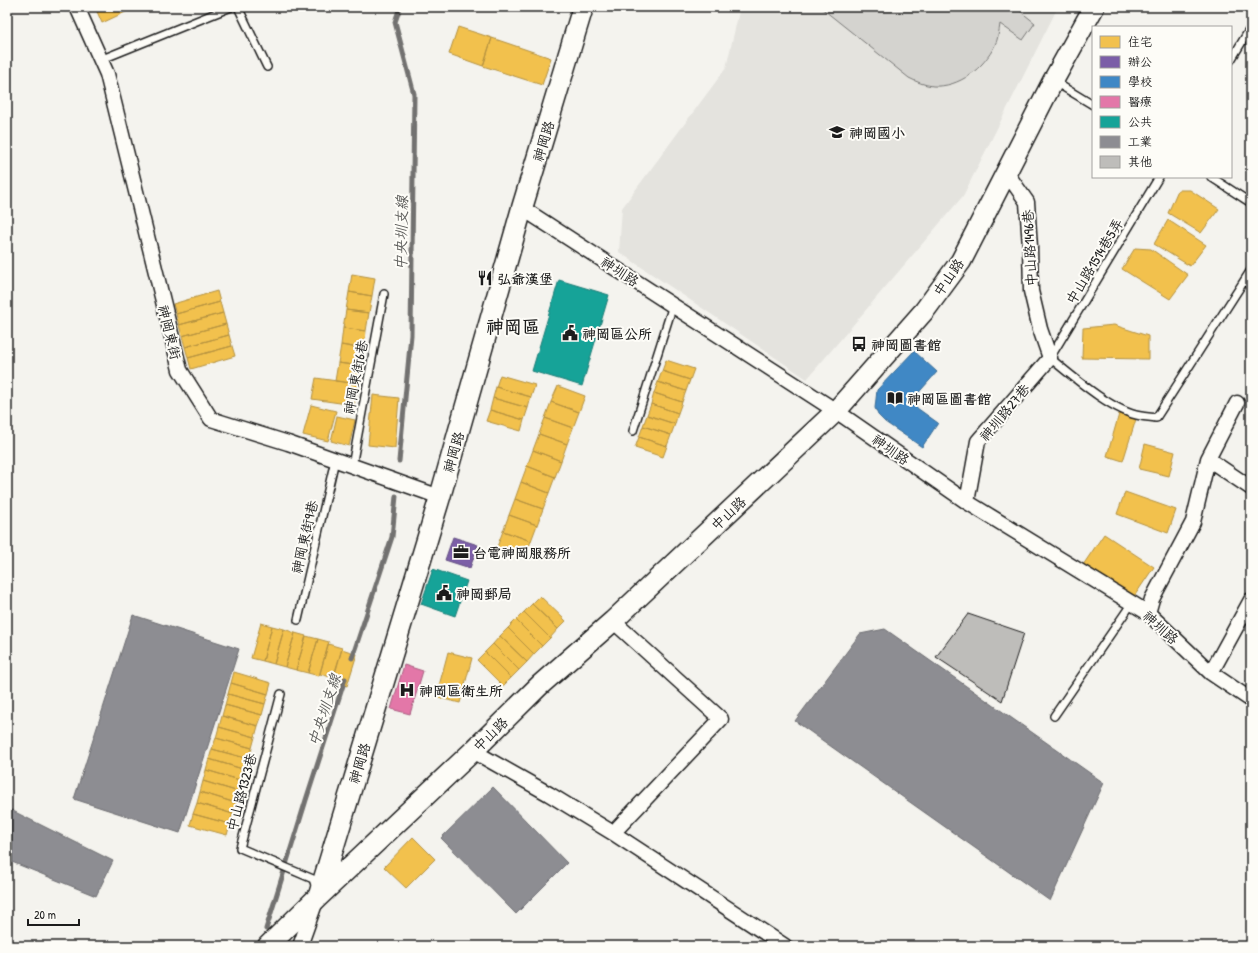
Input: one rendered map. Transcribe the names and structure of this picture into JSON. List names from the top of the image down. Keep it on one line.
{"streets":{"street":["神岡路","中山路1496巷","神圳路","中山路","神岡東街","神圳路27巷"],"lane":["中山路1514巷5弄","神岡東街6巷","神岡東街9巷","中山路1323巷"]},"crossings":[["神岡路","神圳路"],["神岡路","中山路"],["神岡路","神岡東街"],["神岡路","中山路1323巷"],["中山路1496巷","中山路1514巷5弄"],["中山路1496巷","中山路"],["中山路1496巷","神圳路27巷"],["中山路1514巷5弄","神圳路27巷"],["神圳路","中山路"],["神圳路","神圳路27巷"],["中山路","中山路1323巷"],["神岡東街","神岡東街6巷"],["神岡東街","神岡東街9巷"]],"districts":["神岡區"],"water":["中央圳支線"],"places":{"school or university":["神岡國小"],"restaurant":["弘爺漢堡"],"public building":["神岡區公所","神岡郵局"],"bus stop":["神岡圖書館"],"library":["神岡區圖書館"],"office":["台電神岡服務所"],"hospital":["神岡區衛生所"]},"legend":["住宅","辦公","學校","醫療","公共","工業","其他"],"scale_bar":"20 m"}
